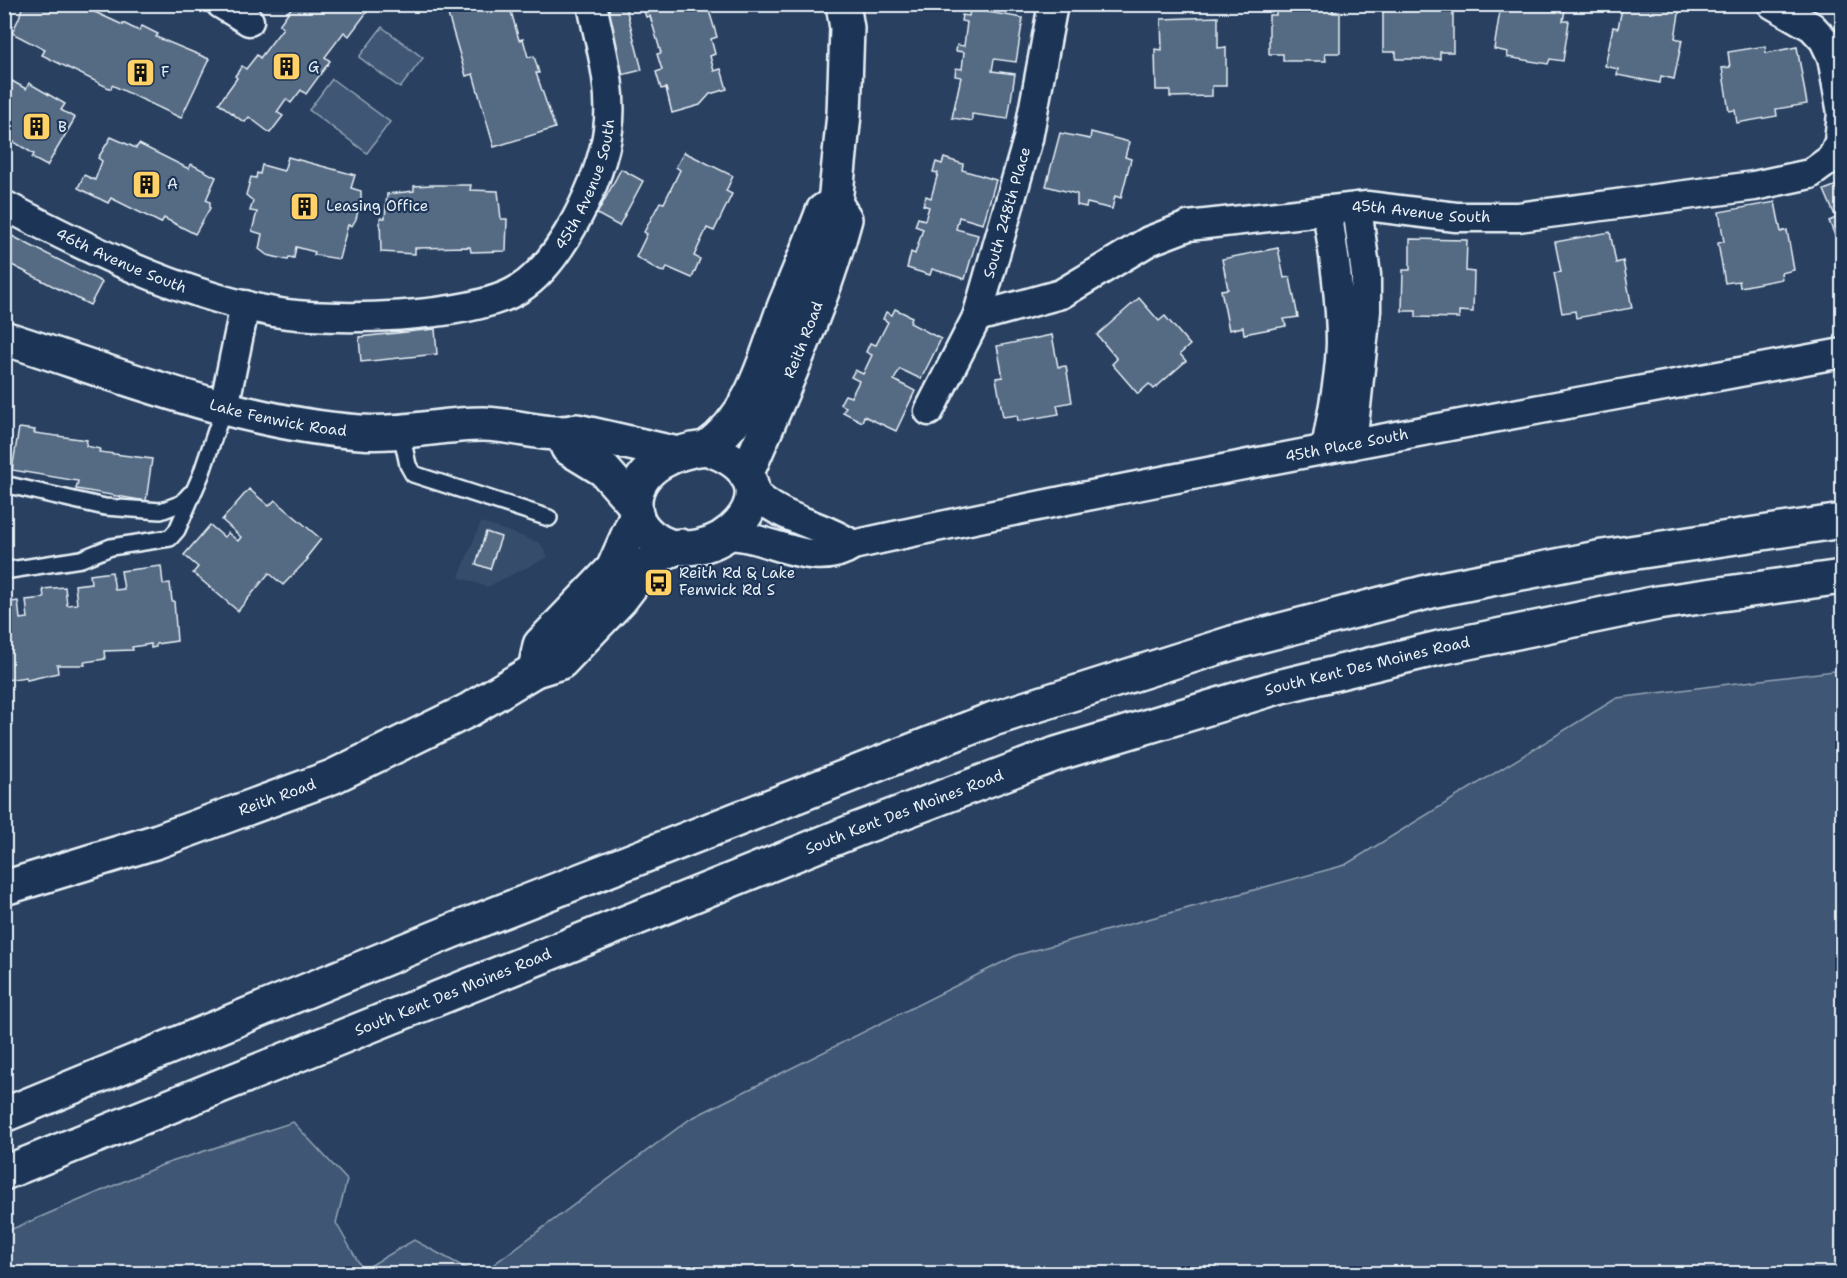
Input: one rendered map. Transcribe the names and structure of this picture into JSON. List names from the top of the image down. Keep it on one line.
{"streets":{"main road":["Reith Road","Lake Fenwick Road","South Kent Des Moines Road"],"street":["45th Avenue South","South 248th Place","46th Avenue South","45th Place South"]},"crossings":[["45th Avenue South","South 248th Place"],["45th Avenue South","46th Avenue South"],["Reith Road","Lake Fenwick Road"],["Reith Road","45th Place South"],["Lake Fenwick Road","45th Place South"]],"places":{"building":["G","F","B","A","Leasing Office"],"bus stop":["Reith Rd & Lake Fenwick Rd S"]}}
